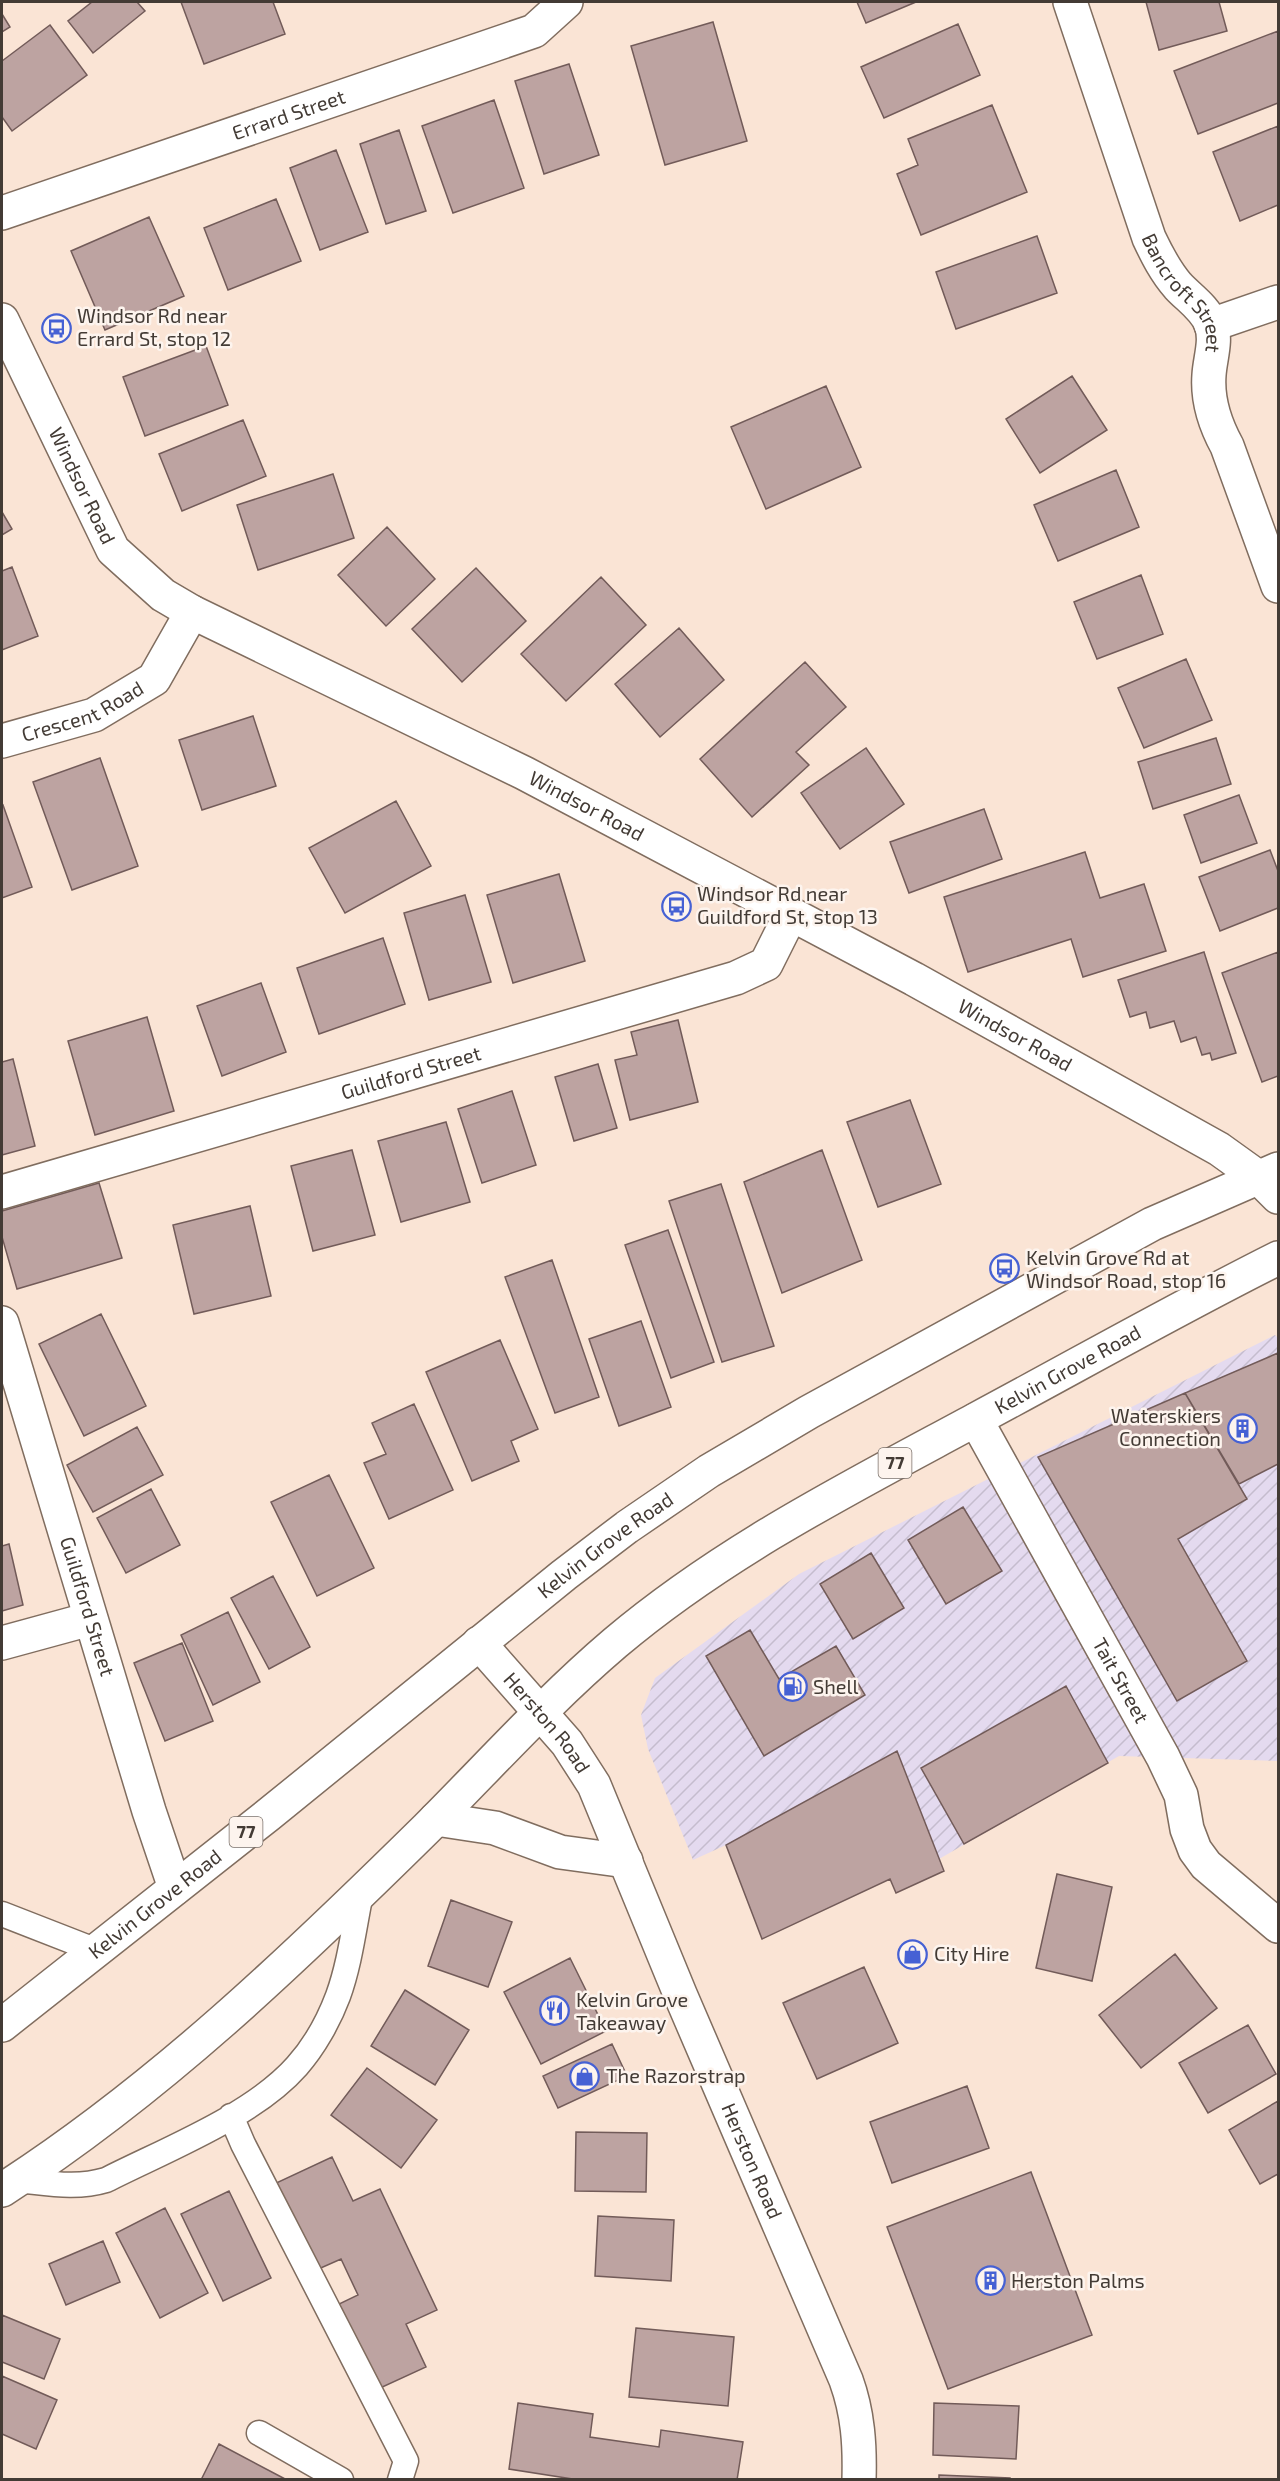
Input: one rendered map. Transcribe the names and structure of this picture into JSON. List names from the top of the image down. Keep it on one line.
{"streets":{"main road":["Errard Street","Bancroft Street","Windsor Road","Crescent Road","Guildford Street","Kelvin Grove Road","77","Tait Street","Herston Road"]},"crossings":[["Windsor Road","Crescent Road"],["Windsor Road","Guildford Street"],["Windsor Road","Kelvin Grove Road"],["Guildford Street","Kelvin Grove Road"],["Kelvin Grove Road","Tait Street"],["Kelvin Grove Road","Herston Road"]],"places":{"bus stop":["Windsor Rd near Errard St, stop 12","Windsor Rd near Guildford St, stop 13","Kelvin Grove Rd at Windsor Road, stop 16"],"building":["Waterskiers Connection","Herston Palms"],"fuel station":["Shell"],"shop":["City Hire","The Razorstrap"],"restaurant":["Kelvin Grove Takeaway"]}}
